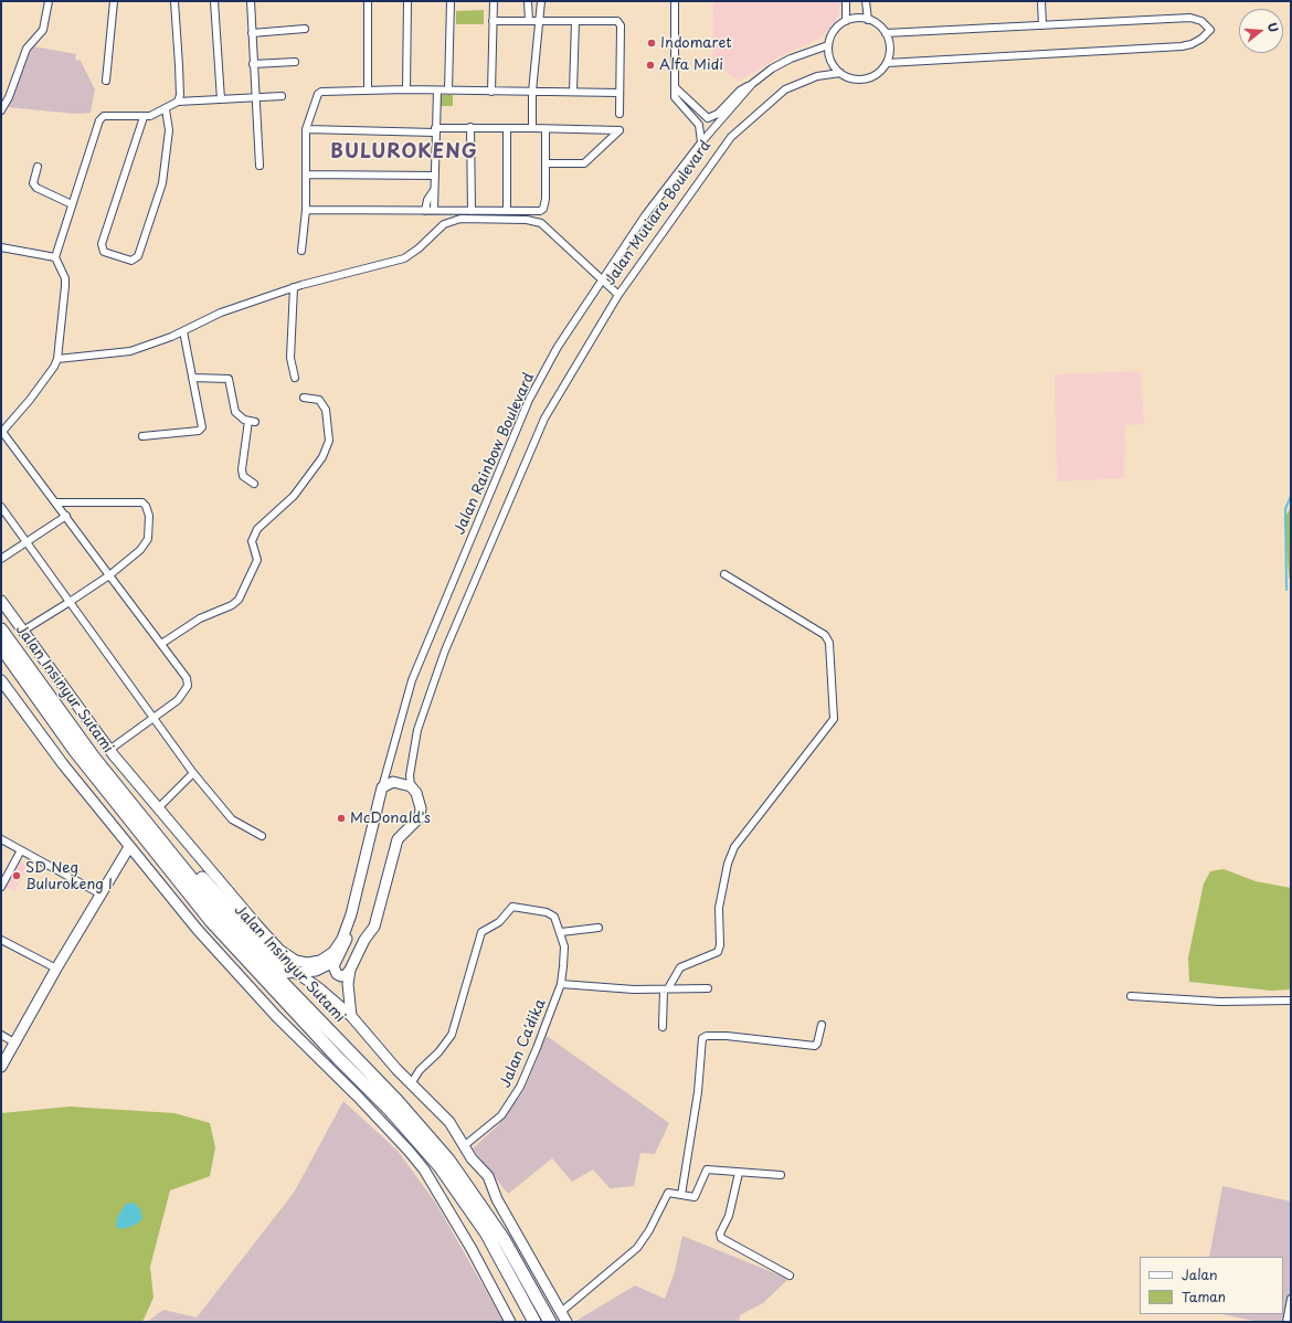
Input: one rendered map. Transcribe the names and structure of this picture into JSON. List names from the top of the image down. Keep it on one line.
{"streets":{"highway":["Jalan Insinyur Sutami"],"street":["Jalan Mutiara Boulevard","Jalan Rainbow Boulevard","Jalan Ca'dika"]},"crossings":[["Jalan Mutiara Boulevard","Jalan Rainbow Boulevard"]],"districts":["BULUROKENG"],"places":["Indomaret","Alfa Midi","McDonald's","SD Neg Bulurokeng I"],"legend":["Jalan","Taman"],"north":"right"}
